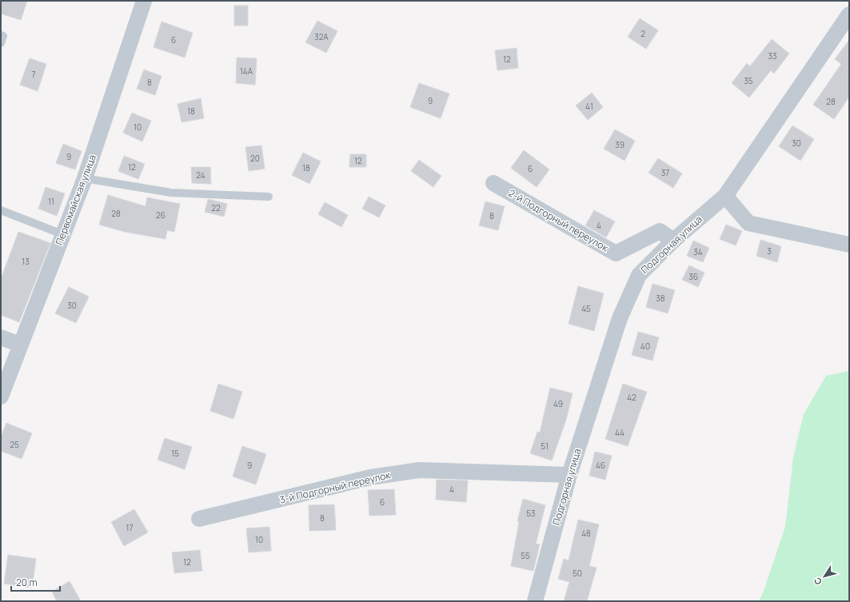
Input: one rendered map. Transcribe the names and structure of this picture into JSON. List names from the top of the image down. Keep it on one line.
{"streets":{"street":["Первомайская улица","2-й Подгорный переулок","Подгорная улица","3-й Подгорный переулок"]},"crossings":[["2-й Подгорный переулок","Подгорная улица"],["Подгорная улица","3-й Подгорный переулок"]],"house_numbers":["2","32А","6","33","12","14А","7","35","8","9","28","41","18","10","30","39","9","20","12","12","18","6","37","24","11","22","28","26","8","4","3","34","13","36","38","30","45","40","42","49","44","25","51","15","9","46","4","6","53","8","17","48","10","55","12","50"],"scale_bar":"20 m","north":"bottom left"}
